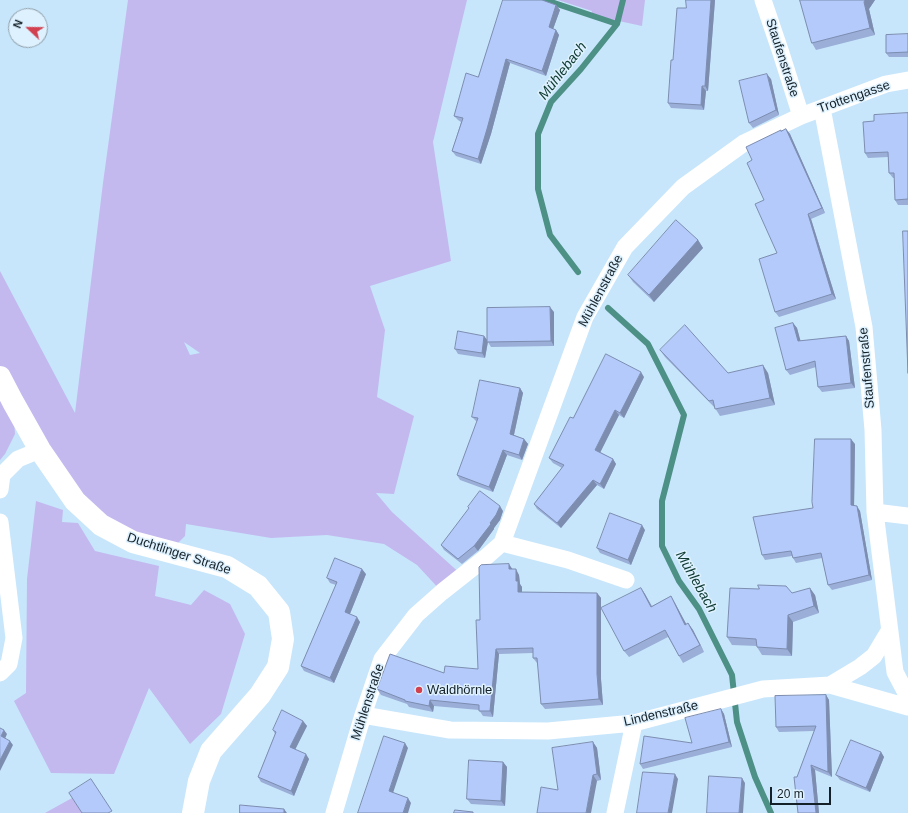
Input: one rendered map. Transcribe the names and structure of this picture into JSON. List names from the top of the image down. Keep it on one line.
{"streets":{"main road":["Duchtlinger Straße"],"street":["Staufenstraße","Trottengasse","Mühlenstraße","Lindenstraße"]},"crossings":[["Staufenstraße","Trottengasse"],["Staufenstraße","Mühlenstraße"],["Trottengasse","Mühlenstraße"],["Mühlenstraße","Lindenstraße"]],"water":["Mühlebach"],"places":["Waldhörnle"],"scale_bar":"20 m","north":"left"}
